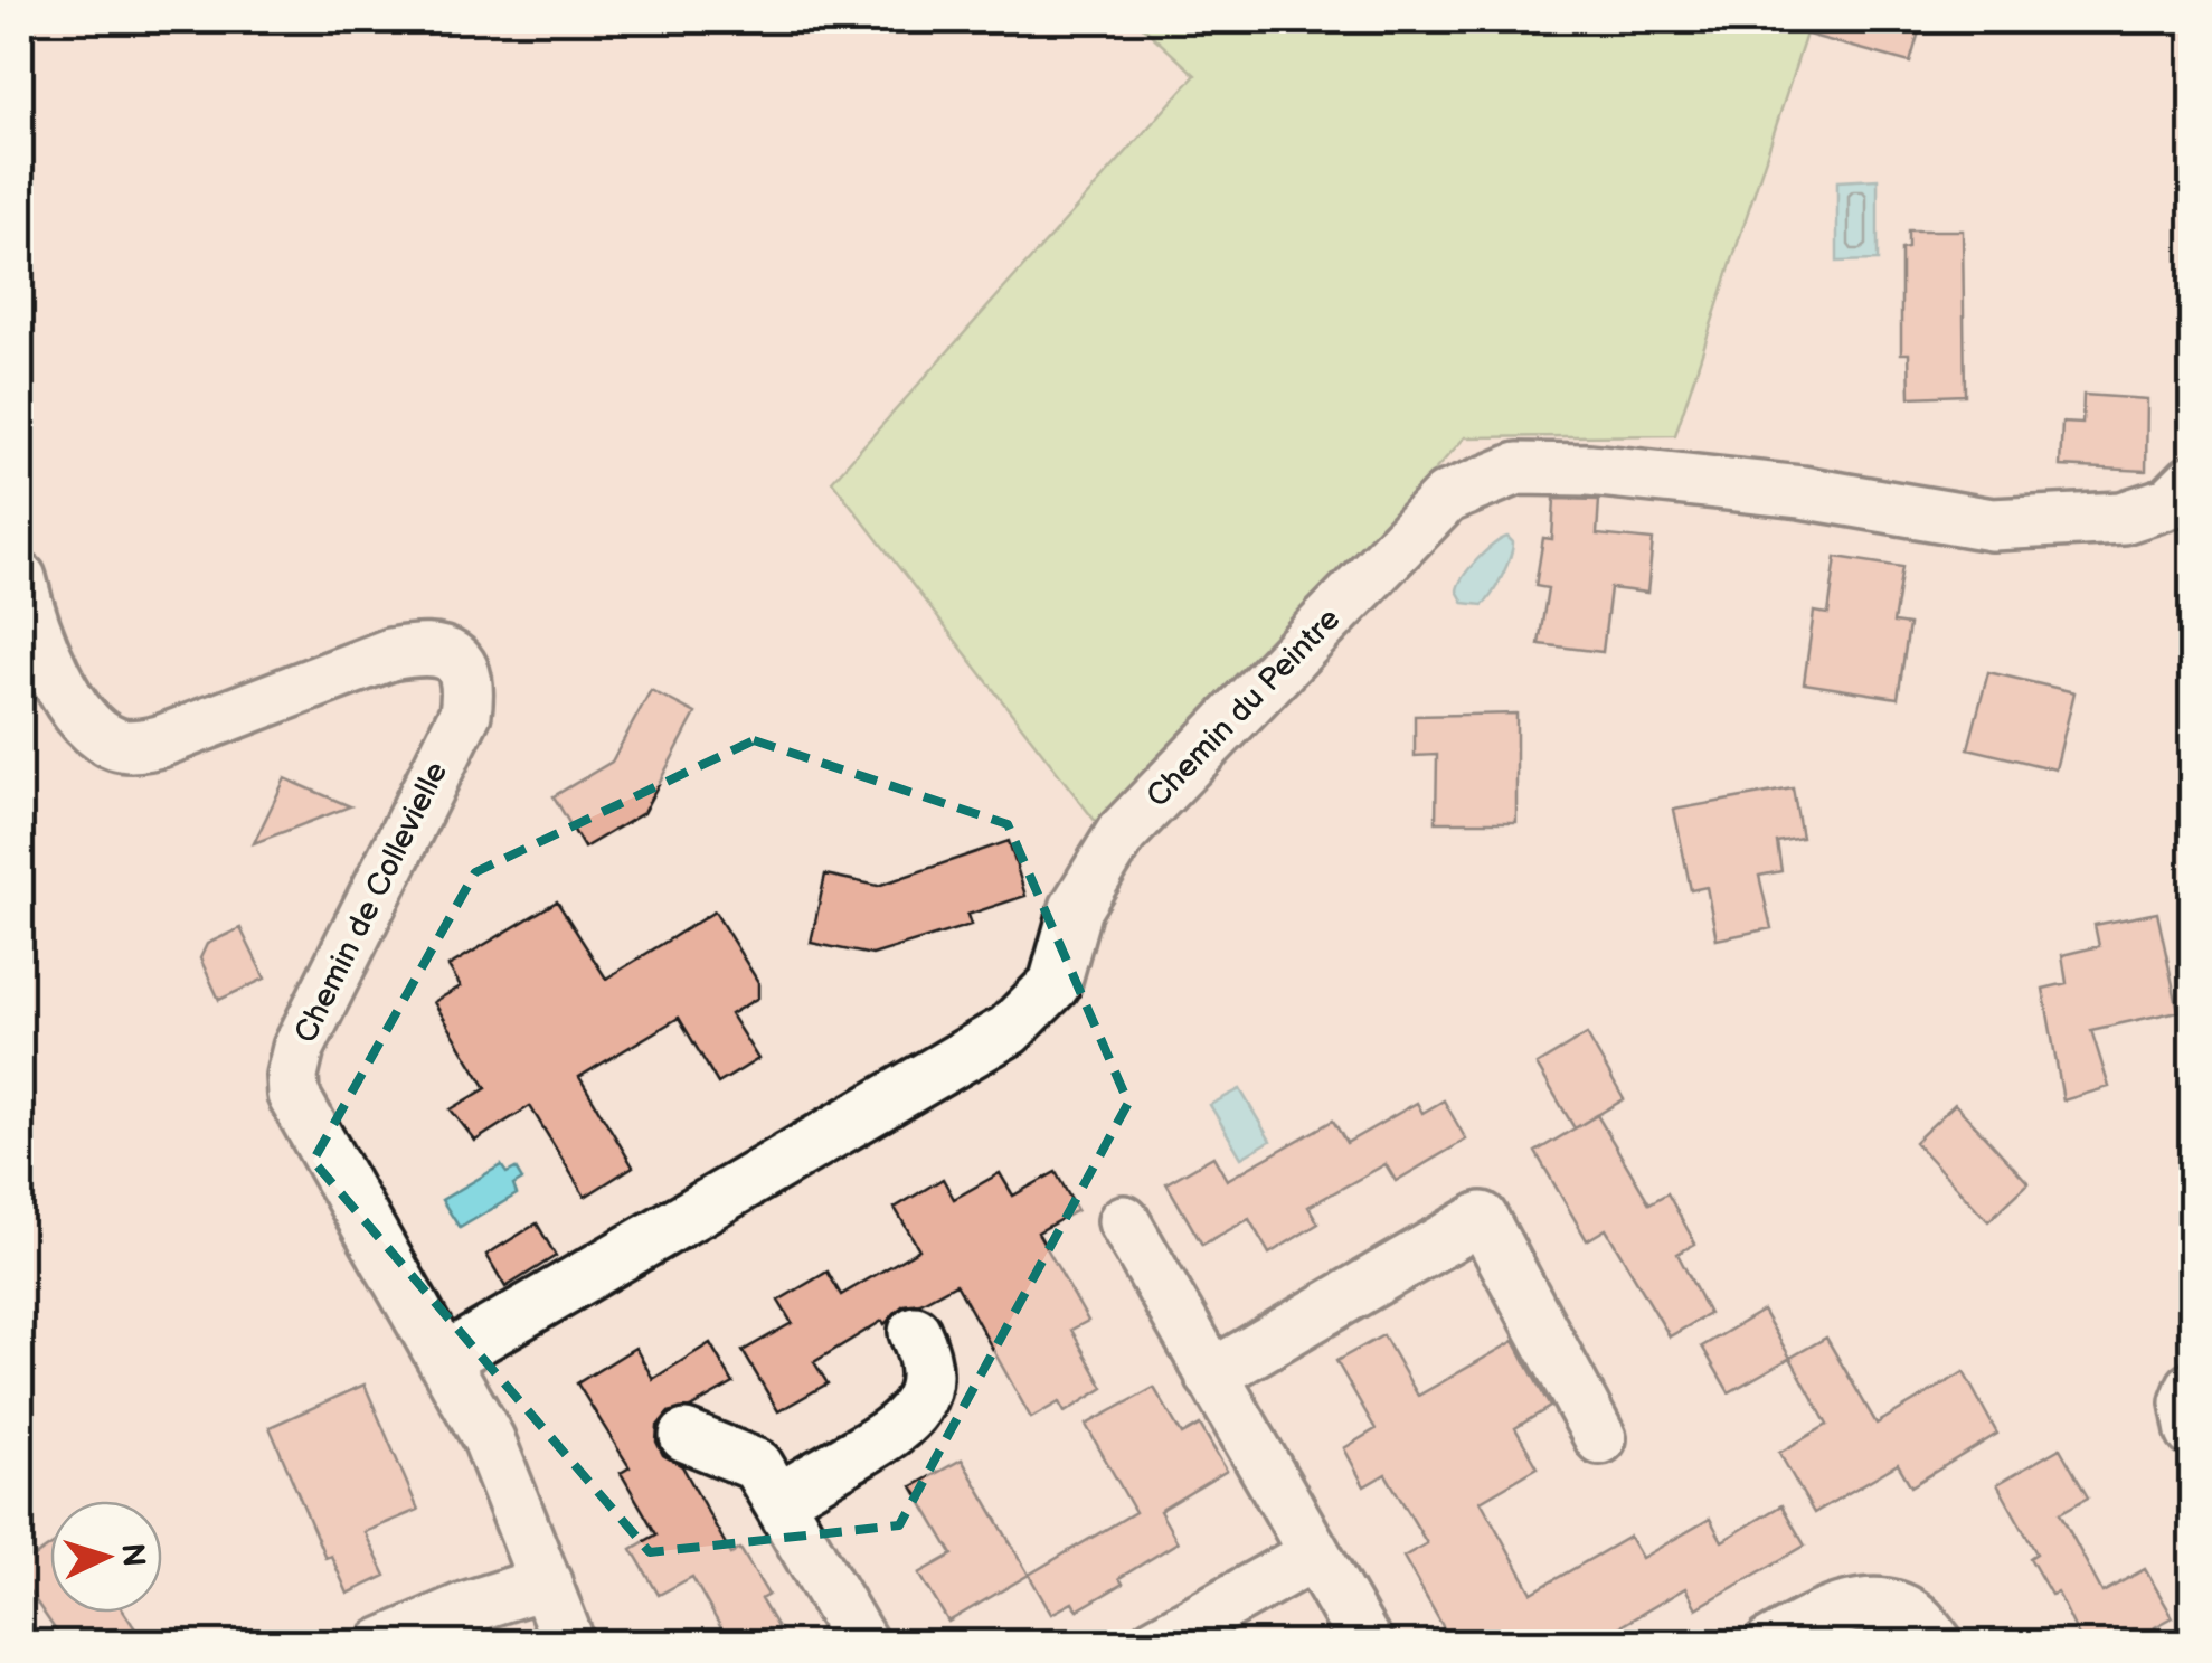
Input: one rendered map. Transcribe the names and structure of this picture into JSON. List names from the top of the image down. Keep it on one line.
{"streets":{"street":["Chemin du Peintre","Chemin de Collevielle"]},"crossings":[["Chemin du Peintre","Chemin de Collevielle"]],"north":"right"}
